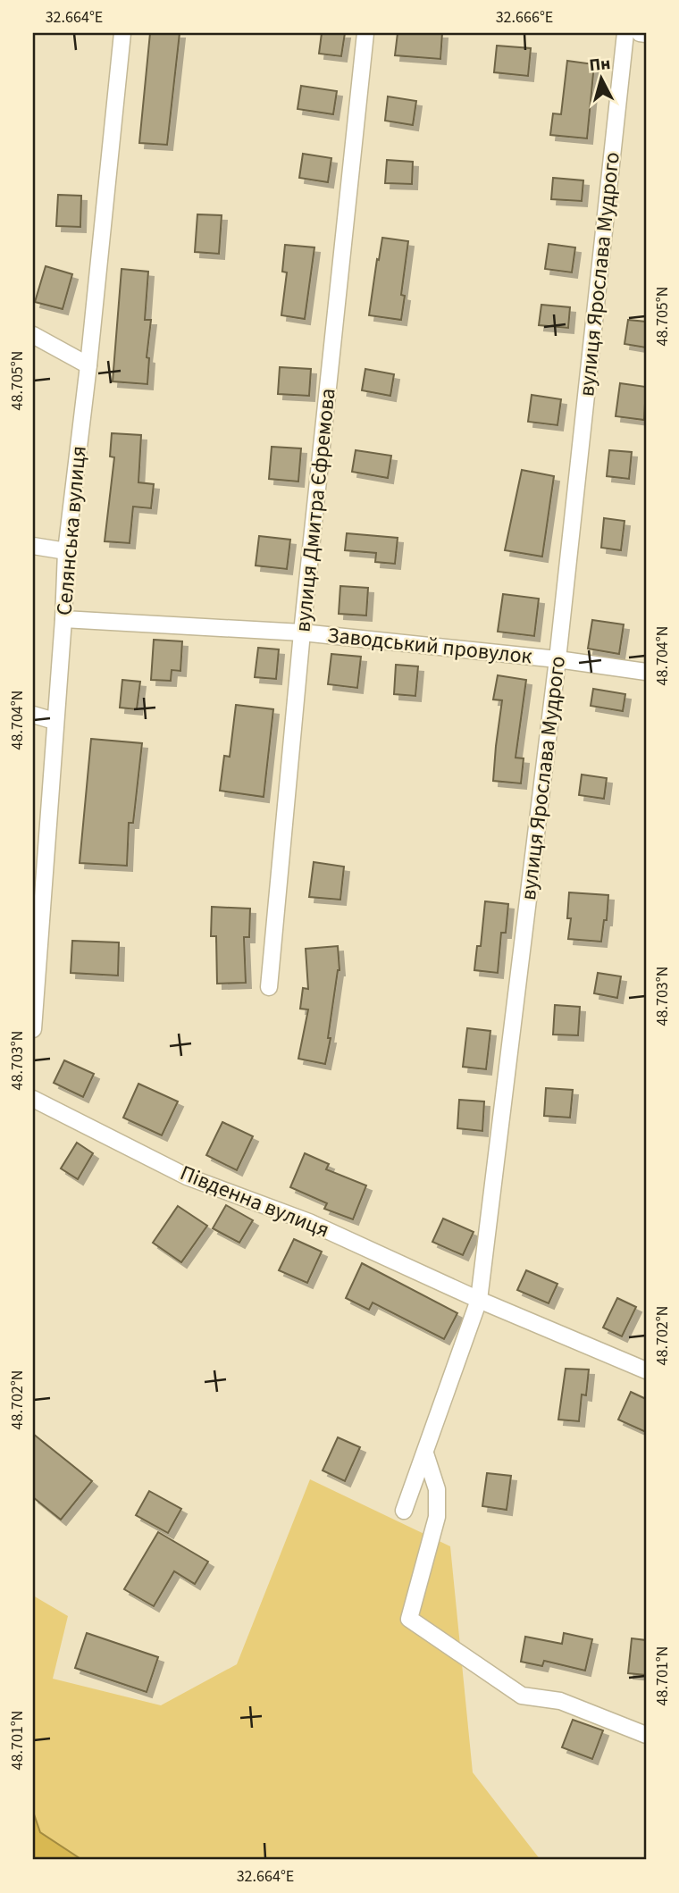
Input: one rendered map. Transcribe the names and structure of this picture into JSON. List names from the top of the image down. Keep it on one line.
{"streets":{"street":["вулиця Ярослава Мудрого","вулиця Дмитра Єфремова","Селянська вулиця","Заводський провулок","Південна вулиця"]},"crossings":[["вулиця Ярослава Мудрого","Заводський провулок"],["вулиця Ярослава Мудрого","Південна вулиця"],["вулиця Дмитра Єфремова","Заводський провулок"],["Селянська вулиця","Заводський провулок"]],"north":"top","coordinates":["32.664°E","32.666°E","48.705°N","48.704°N","48.703°N","48.702°N","48.701°N"]}
